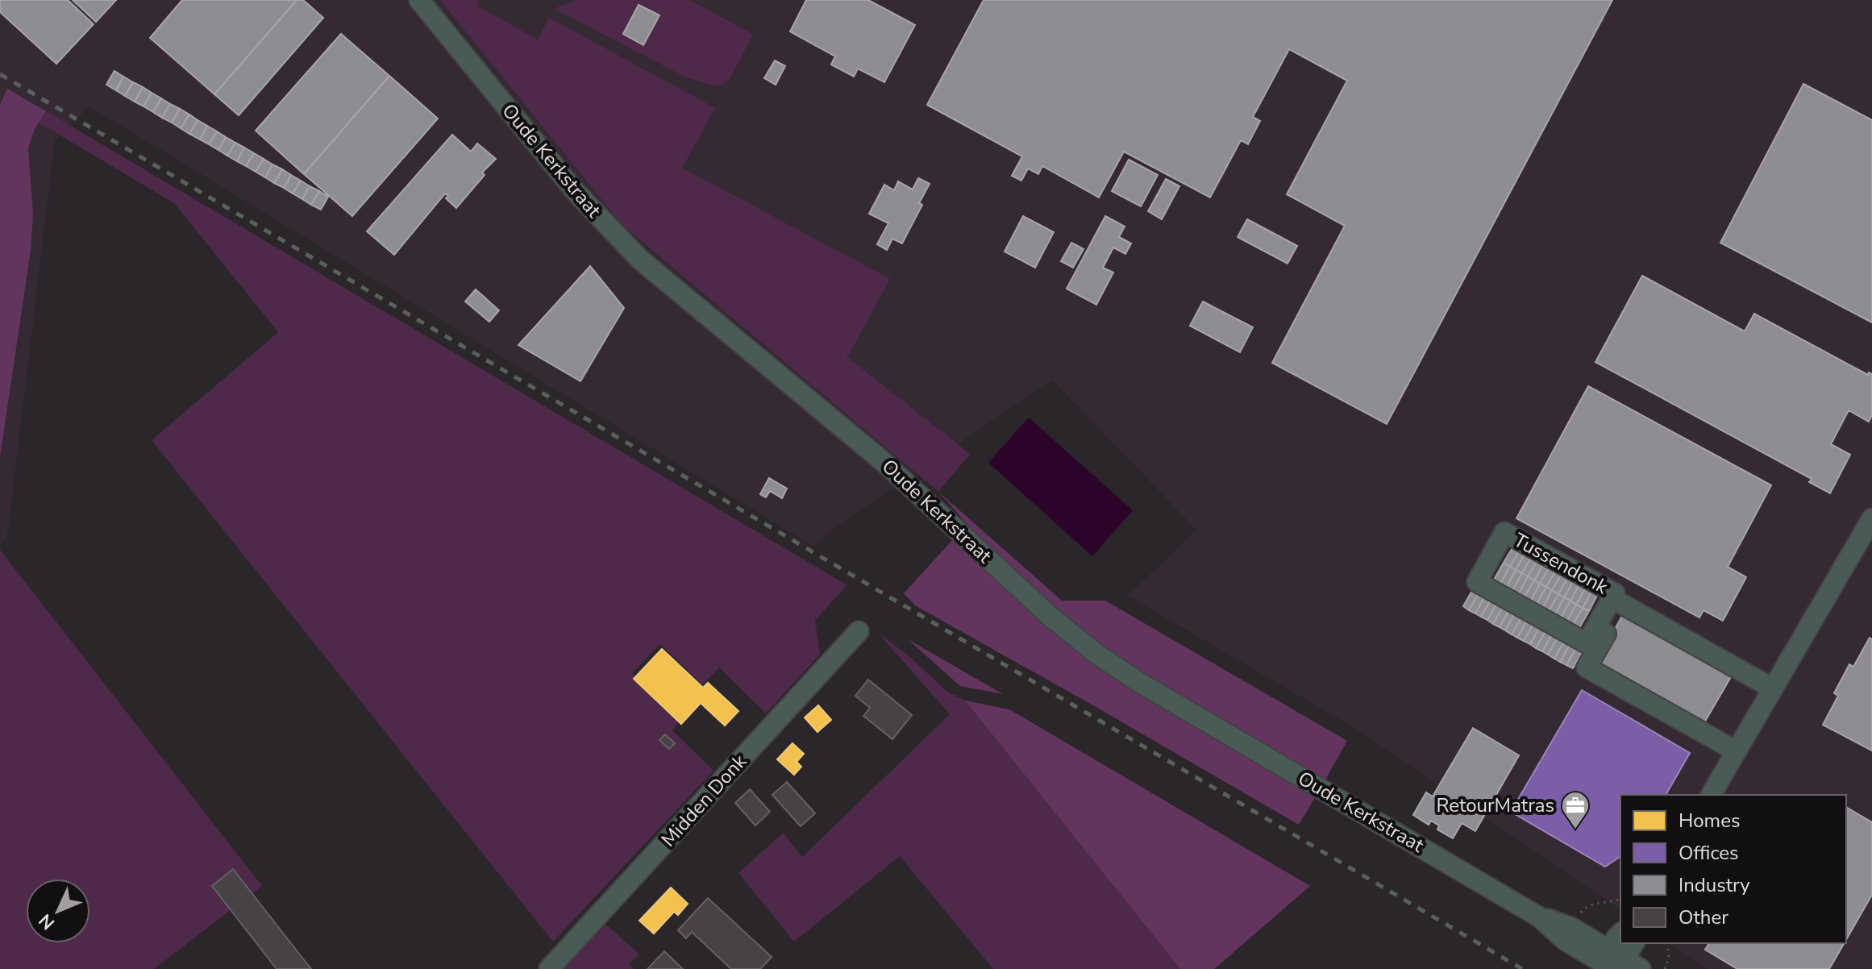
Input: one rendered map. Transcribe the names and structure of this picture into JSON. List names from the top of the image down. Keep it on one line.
{"streets":{"street":["Oude Kerkstraat","Tussendonk","Midden Donk"]},"places":{"office":["RetourMatras"]},"legend":["Homes","Offices","Industry","Other"],"north":"bottom left"}
